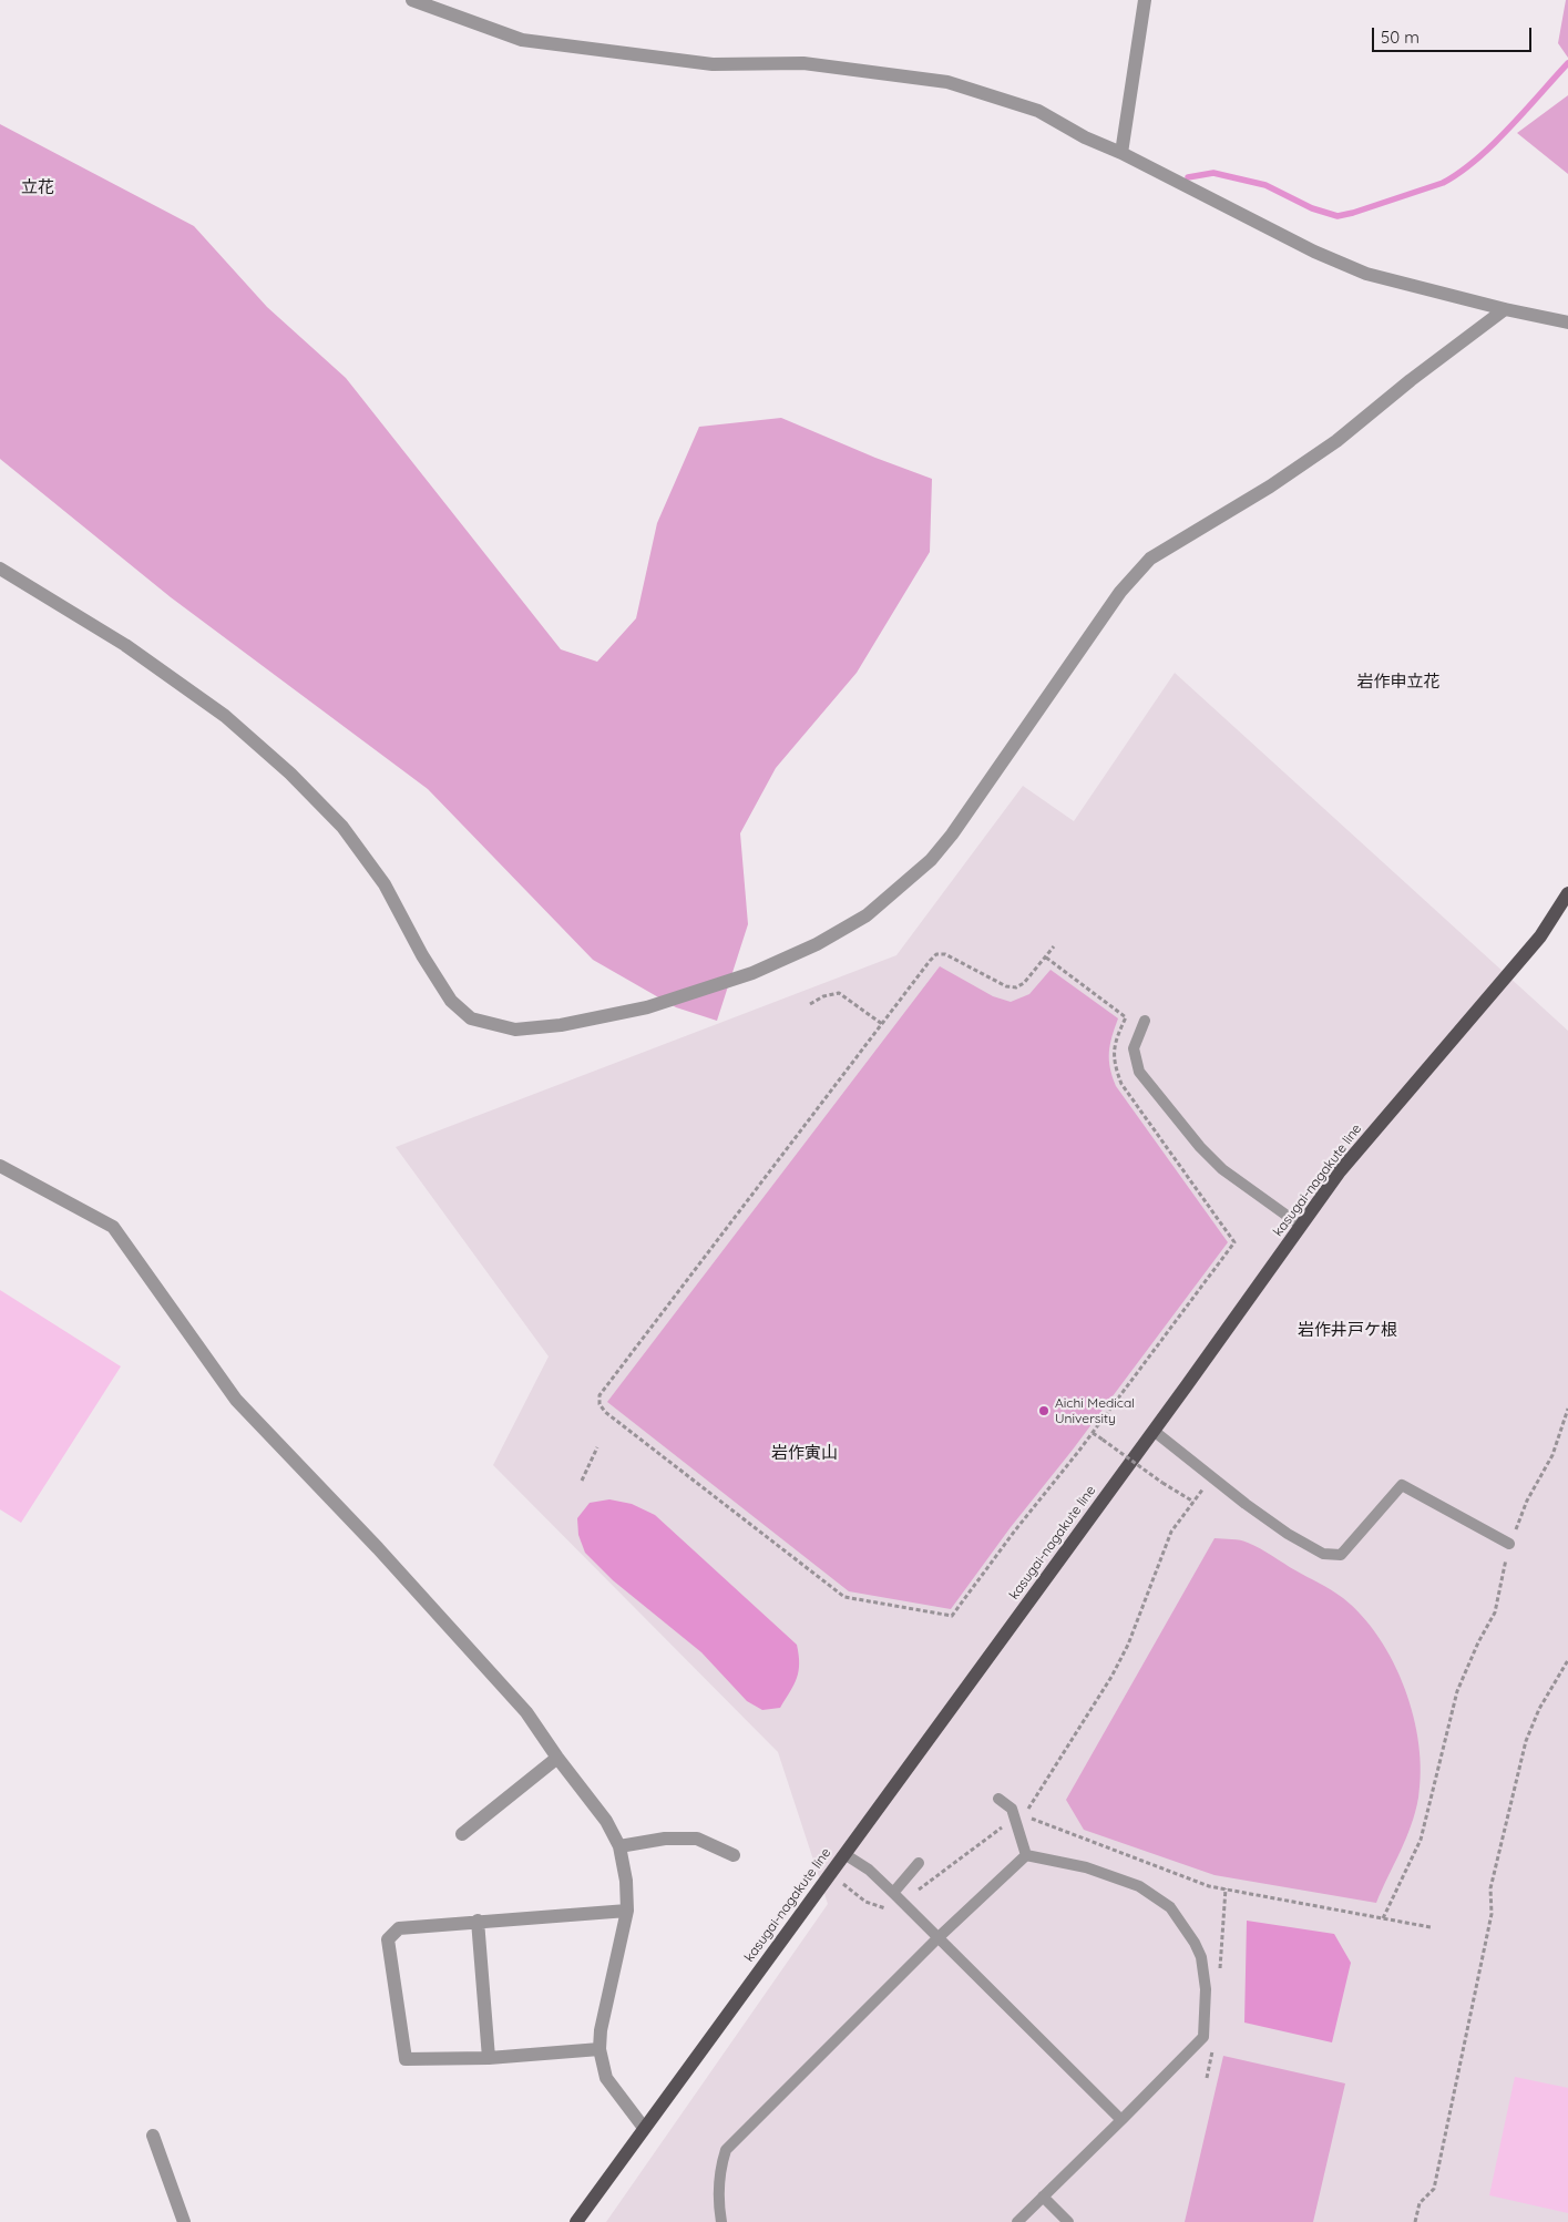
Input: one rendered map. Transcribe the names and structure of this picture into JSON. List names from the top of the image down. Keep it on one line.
{"streets":{"main road":["kasugai-nagakute line"]},"districts":["立花","岩作申立花","岩作井戸ケ根","岩作寅山"],"places":["Aichi Medical University"],"scale_bar":"50 m"}
